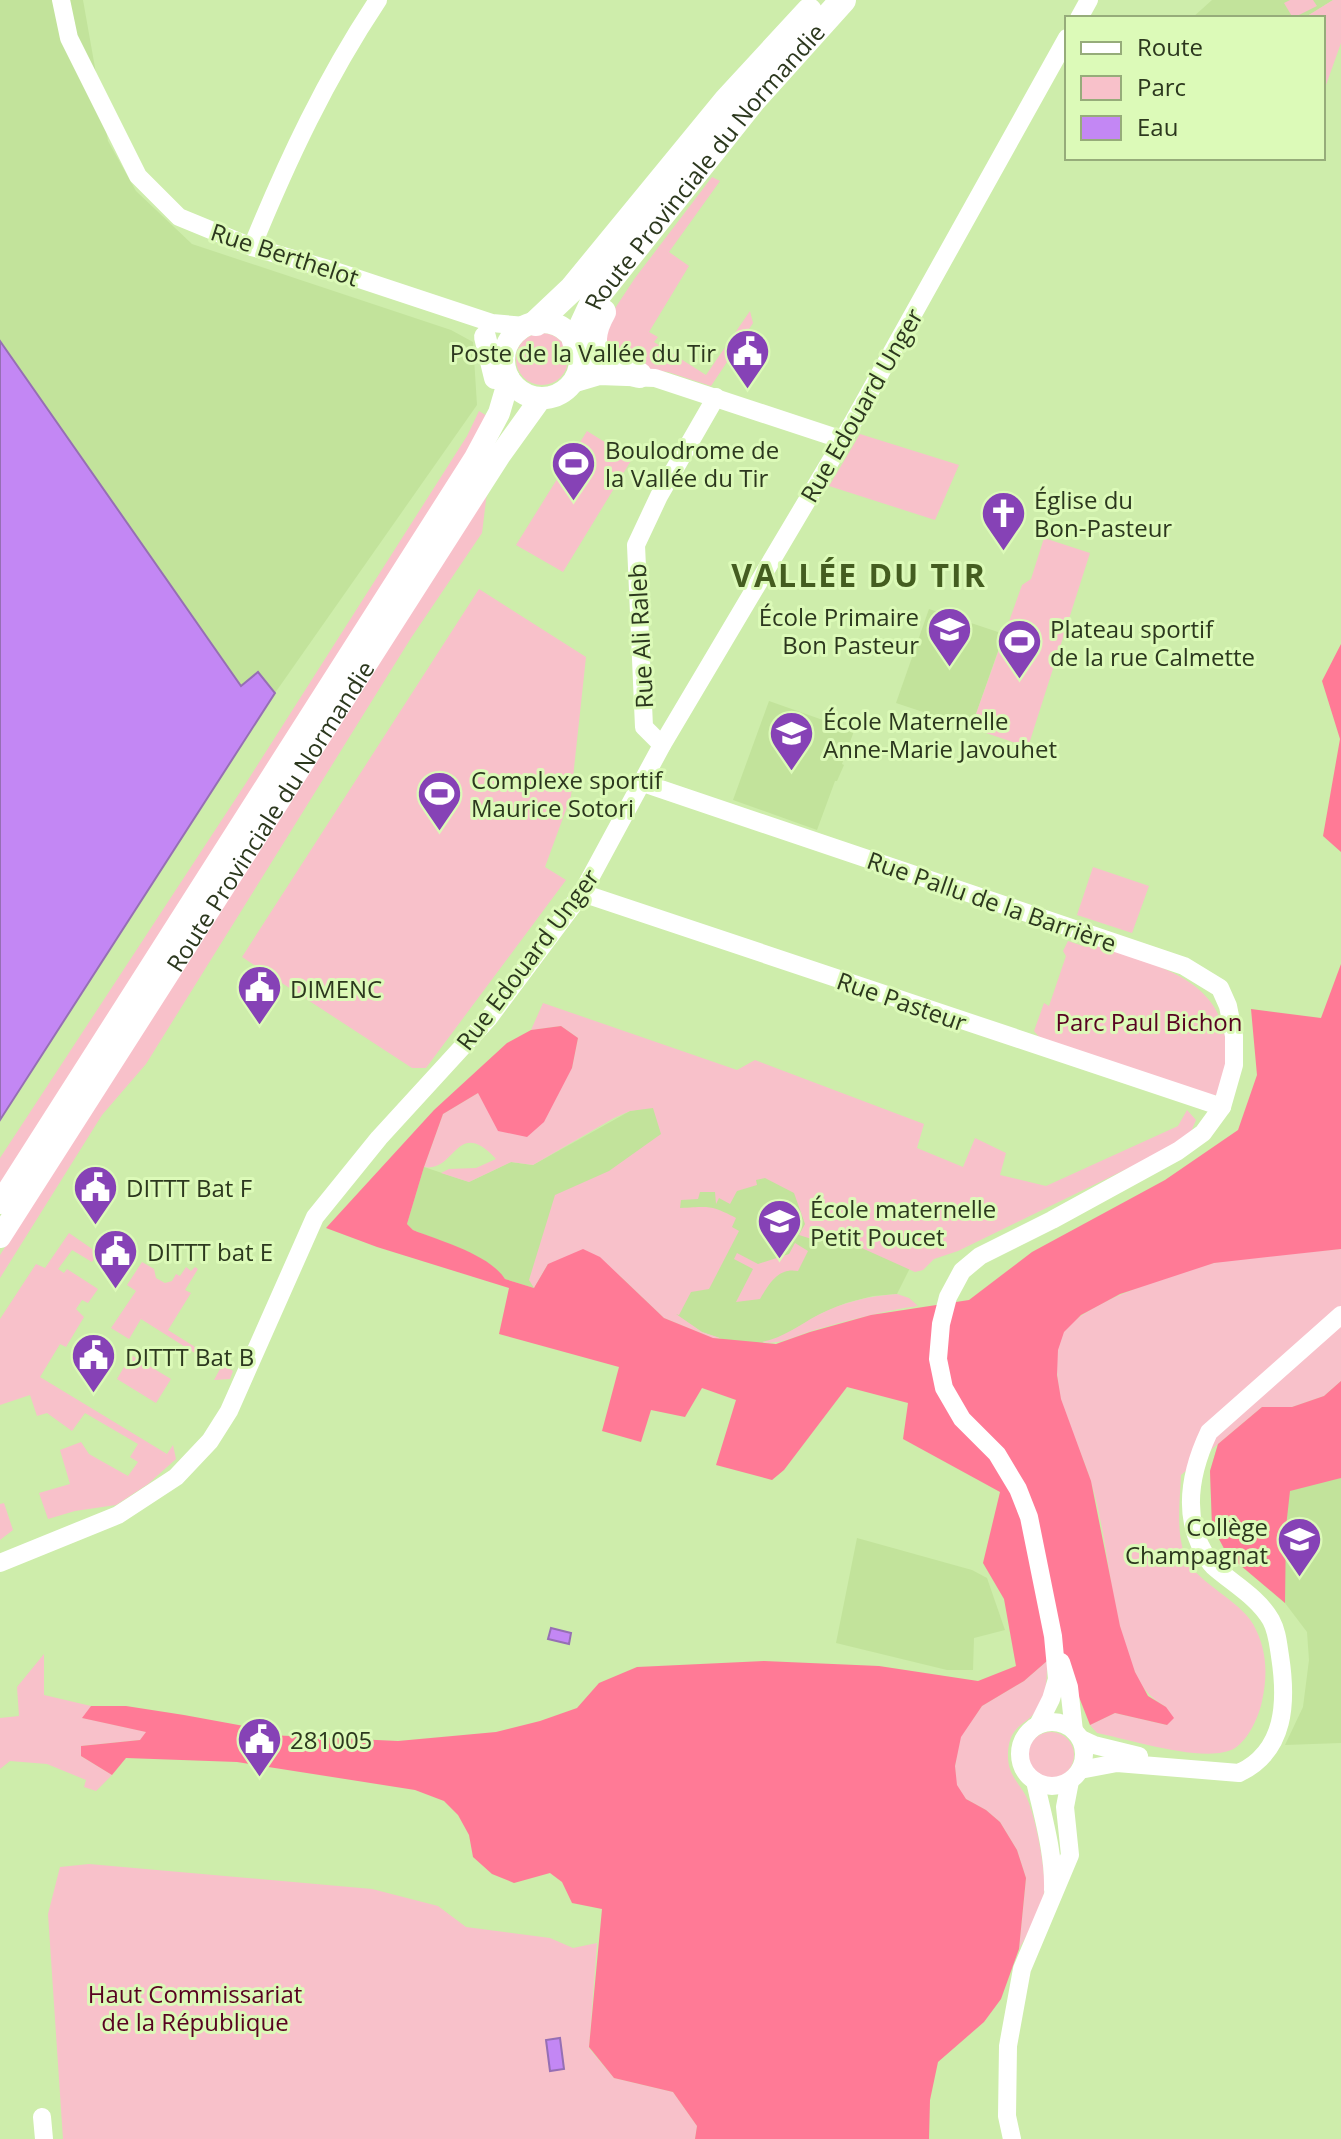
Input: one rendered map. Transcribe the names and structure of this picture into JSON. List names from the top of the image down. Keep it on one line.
{"streets":{"highway":["Route Provinciale du Normandie"],"street":["Rue Berthelot","Rue Edouard Unger","Rue Ali Raleb","Rue Pallu de la Barrière","Rue Pasteur"]},"crossings":[["Route Provinciale du Normandie","Rue Berthelot"],["Rue Edouard Unger","Rue Ali Raleb"],["Rue Edouard Unger","Rue Pallu de la Barrière"],["Rue Edouard Unger","Rue Pasteur"],["Rue Pallu de la Barrière","Rue Pasteur"]],"districts":["VALLÉE DU TIR"],"parks":["Parc Paul Bichon","Haut Commissariat de la République"],"places":{"public building":["Poste de la Vallée du Tir","DIMENC","DITTT Bat F","DITTT bat E","DITTT Bat B","281005"],"sports":["Boulodrome de la Vallée du Tir","Plateau sportif de la rue Calmette","Complexe sportif Maurice Sotori"],"church":["Église du Bon-Pasteur"],"school or university":["École Primaire Bon Pasteur","École Maternelle Anne-Marie Javouhet","École maternelle Petit Poucet","Collège Champagnat"]},"legend":["Route","Parc","Eau"]}
